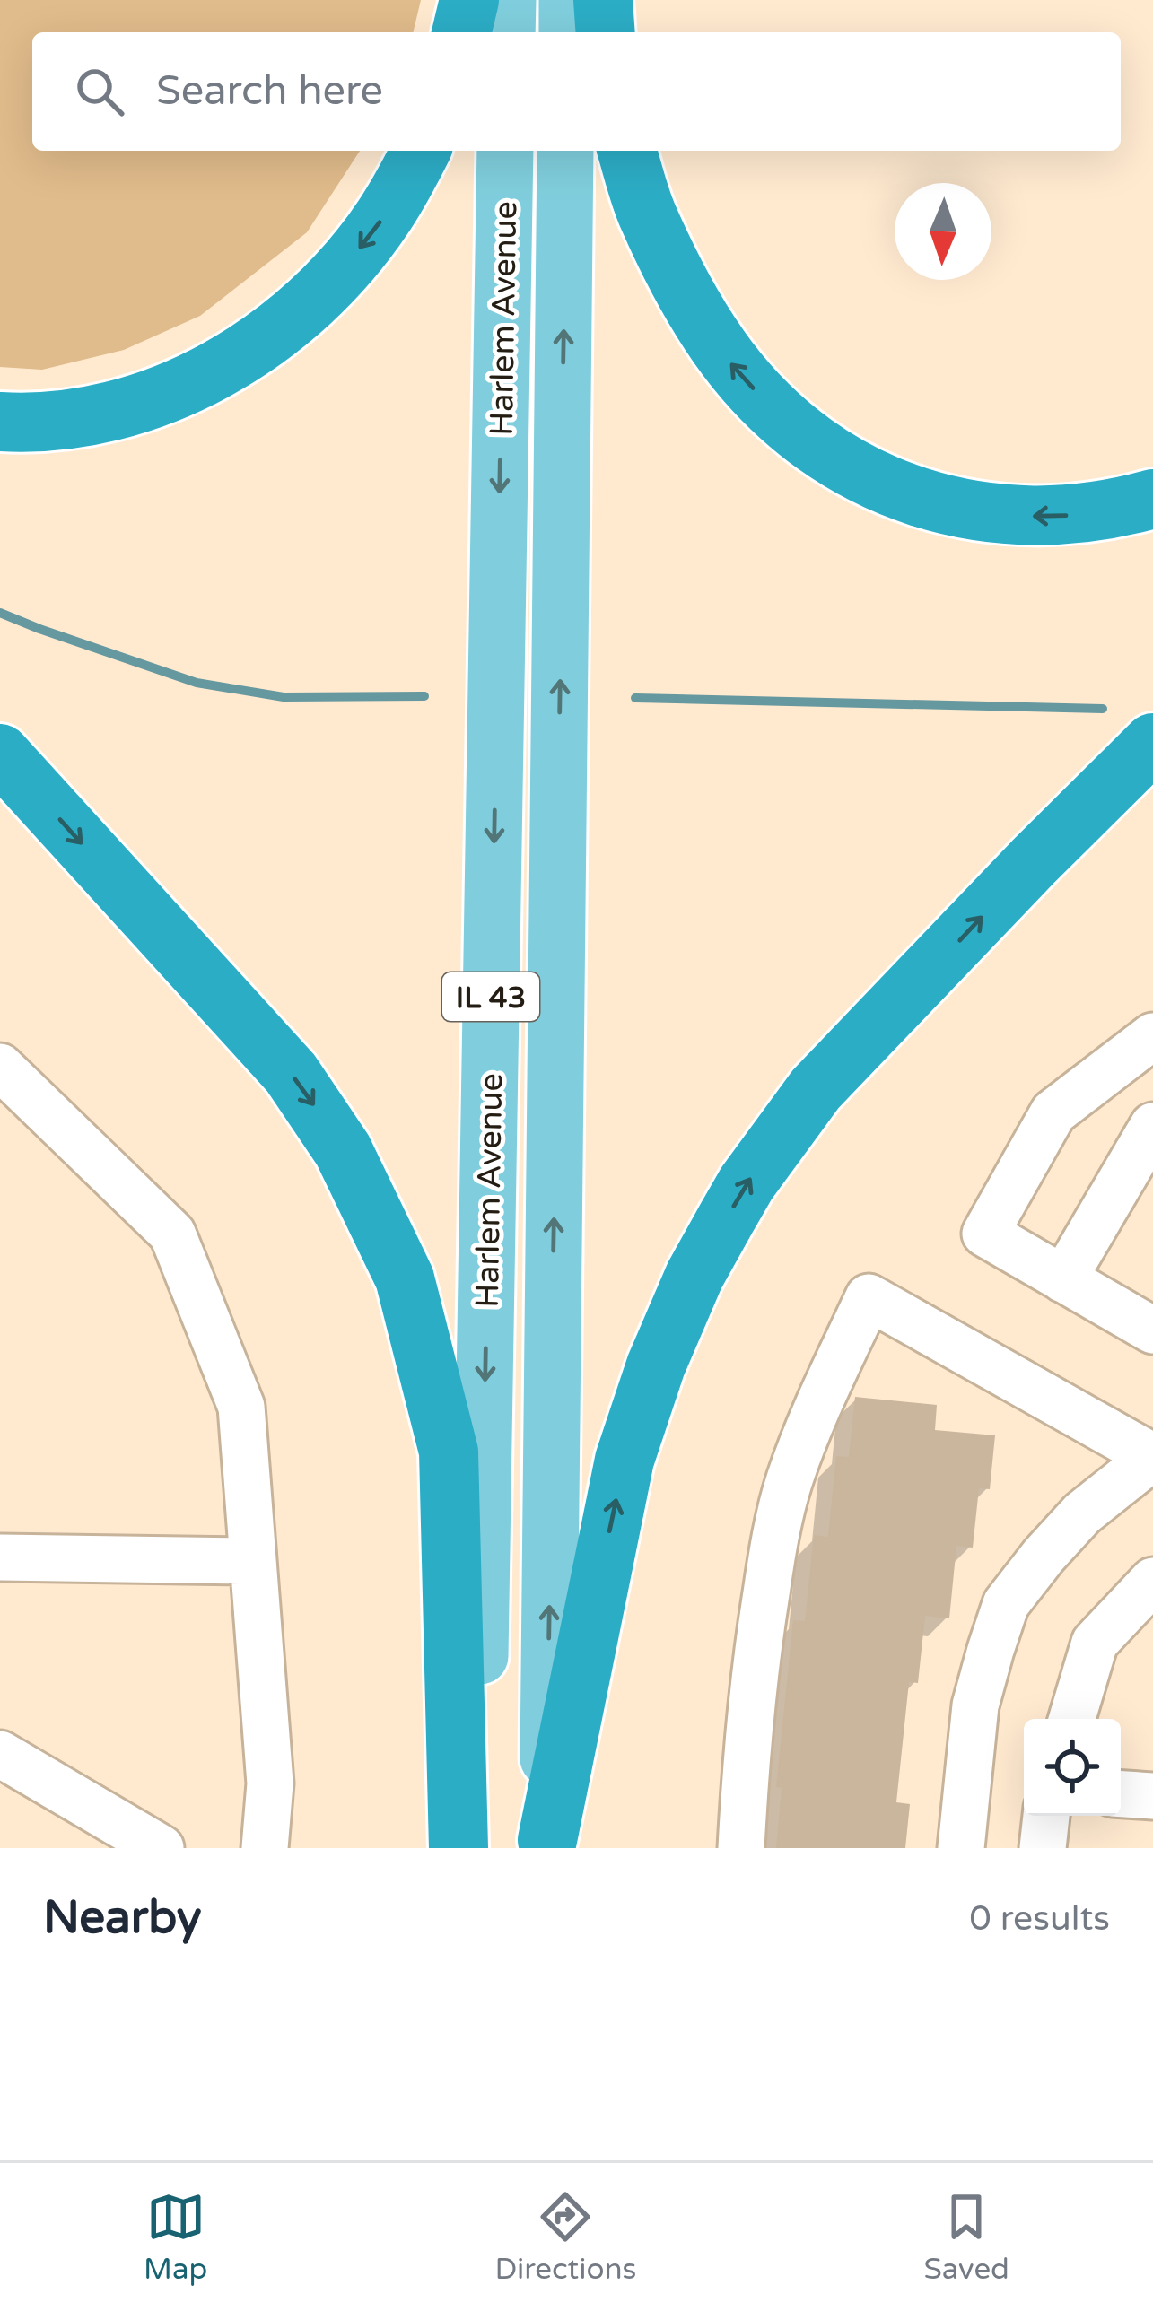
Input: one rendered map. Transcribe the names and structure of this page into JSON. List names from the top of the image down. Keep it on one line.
{"streets":{"main road":["Harlem Avenue","IL 43"]},"north":"bottom","page":{"search":"Search here","heading":["Nearby","0 results"],"nav":["Map","Directions","Saved"]}}
